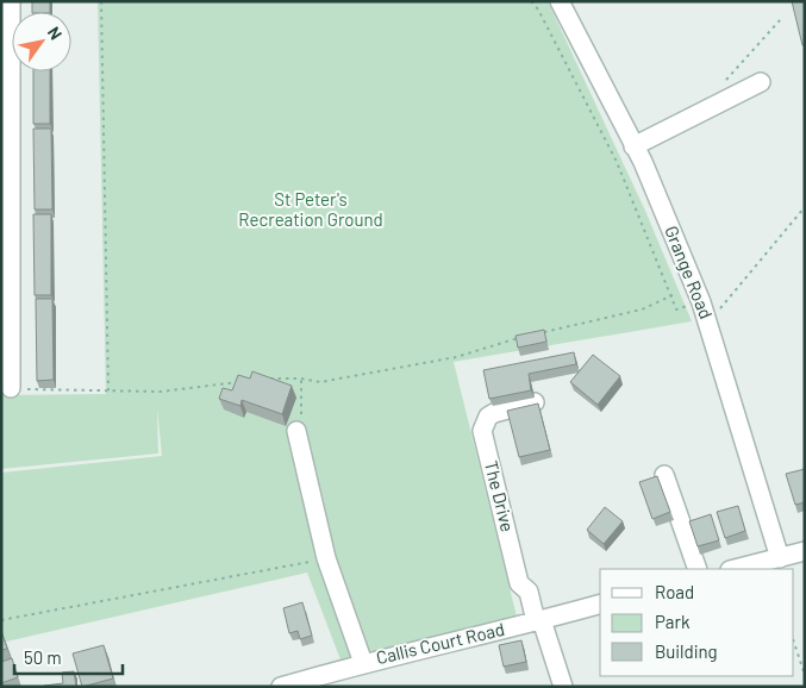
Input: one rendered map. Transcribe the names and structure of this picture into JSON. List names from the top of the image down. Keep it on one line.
{"streets":{"street":["Grange Road","The Drive","Callis Court Road"]},"crossings":[["The Drive","Callis Court Road"]],"parks":["St Peter's Recreation Ground"],"legend":["Road","Park","Building"],"scale_bar":"50 m","north":"top right"}
